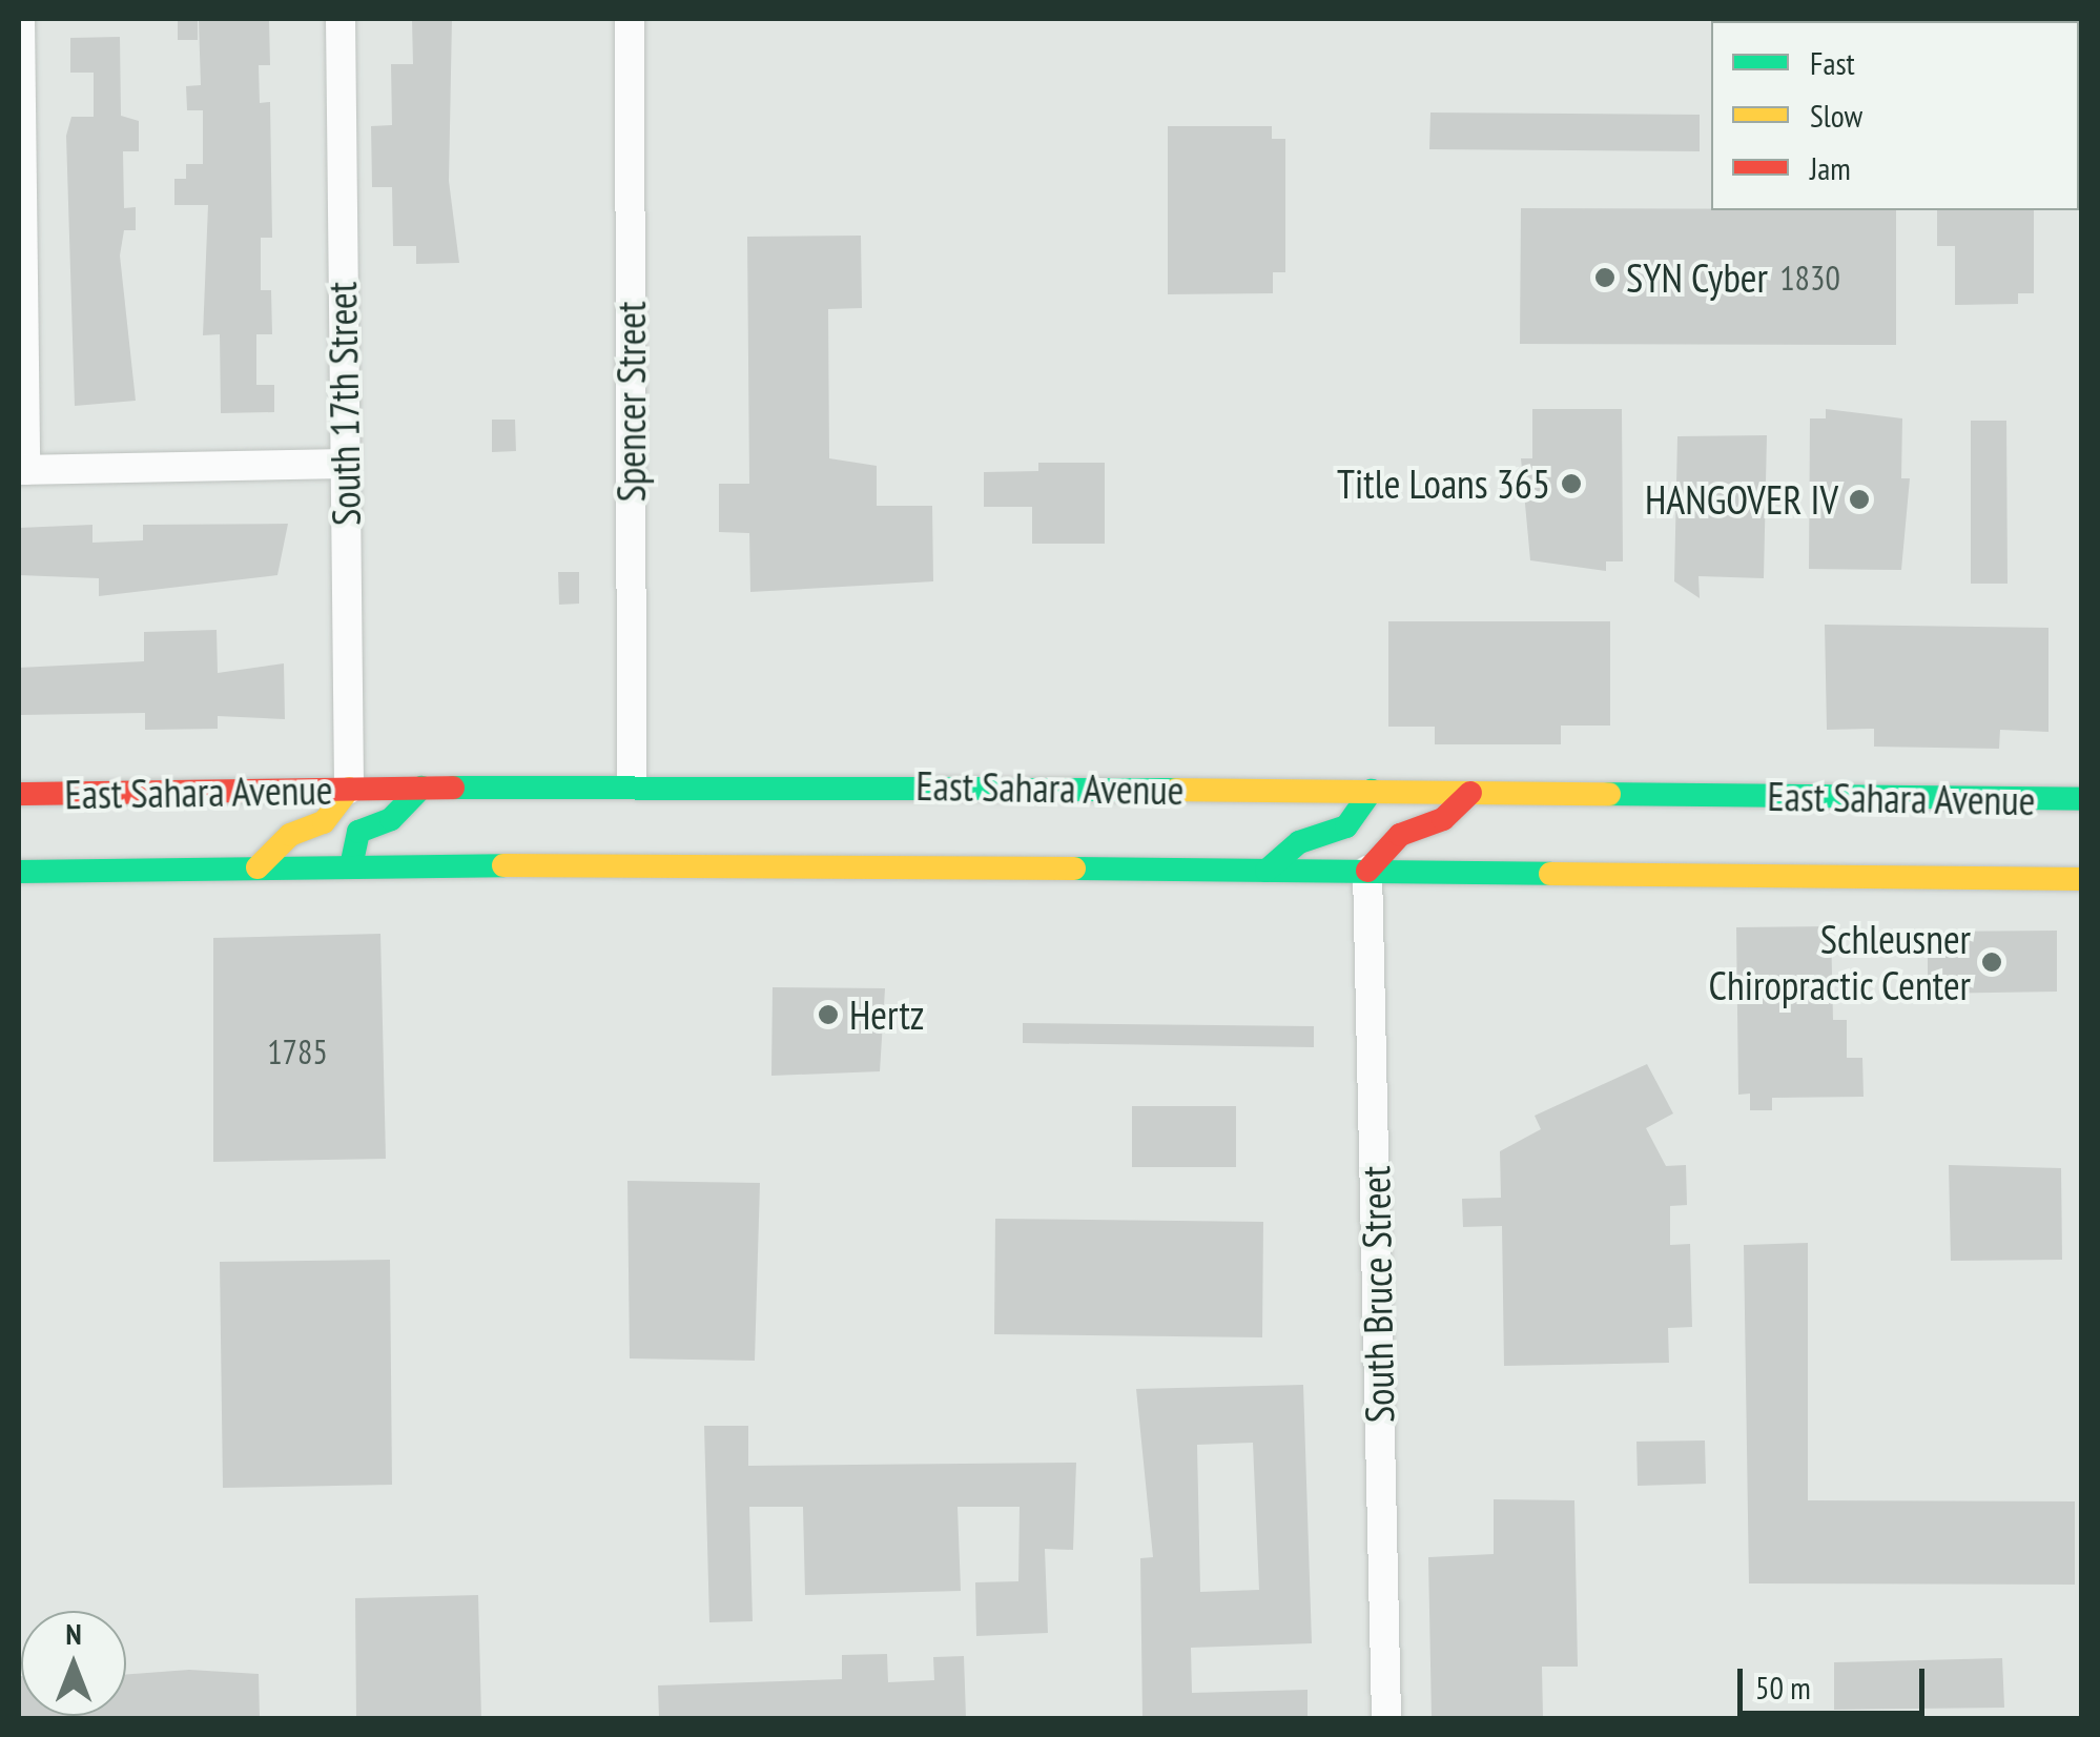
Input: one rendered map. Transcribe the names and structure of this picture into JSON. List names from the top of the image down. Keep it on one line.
{"streets":{"main road":["East Sahara Avenue"],"street":["Spencer Street","South 17th Street","South Bruce Street"]},"crossings":[["Spencer Street","East Sahara Avenue"],["South 17th Street","East Sahara Avenue"],["East Sahara Avenue","South Bruce Street"]],"places":["SYN Cyber","Title Loans 365","HANGOVER IV","Schleusner Chiropractic Center","Hertz"],"house_numbers":["1830","1785"],"legend":["Fast","Slow","Jam"],"scale_bar":"50 m","north":"top"}
